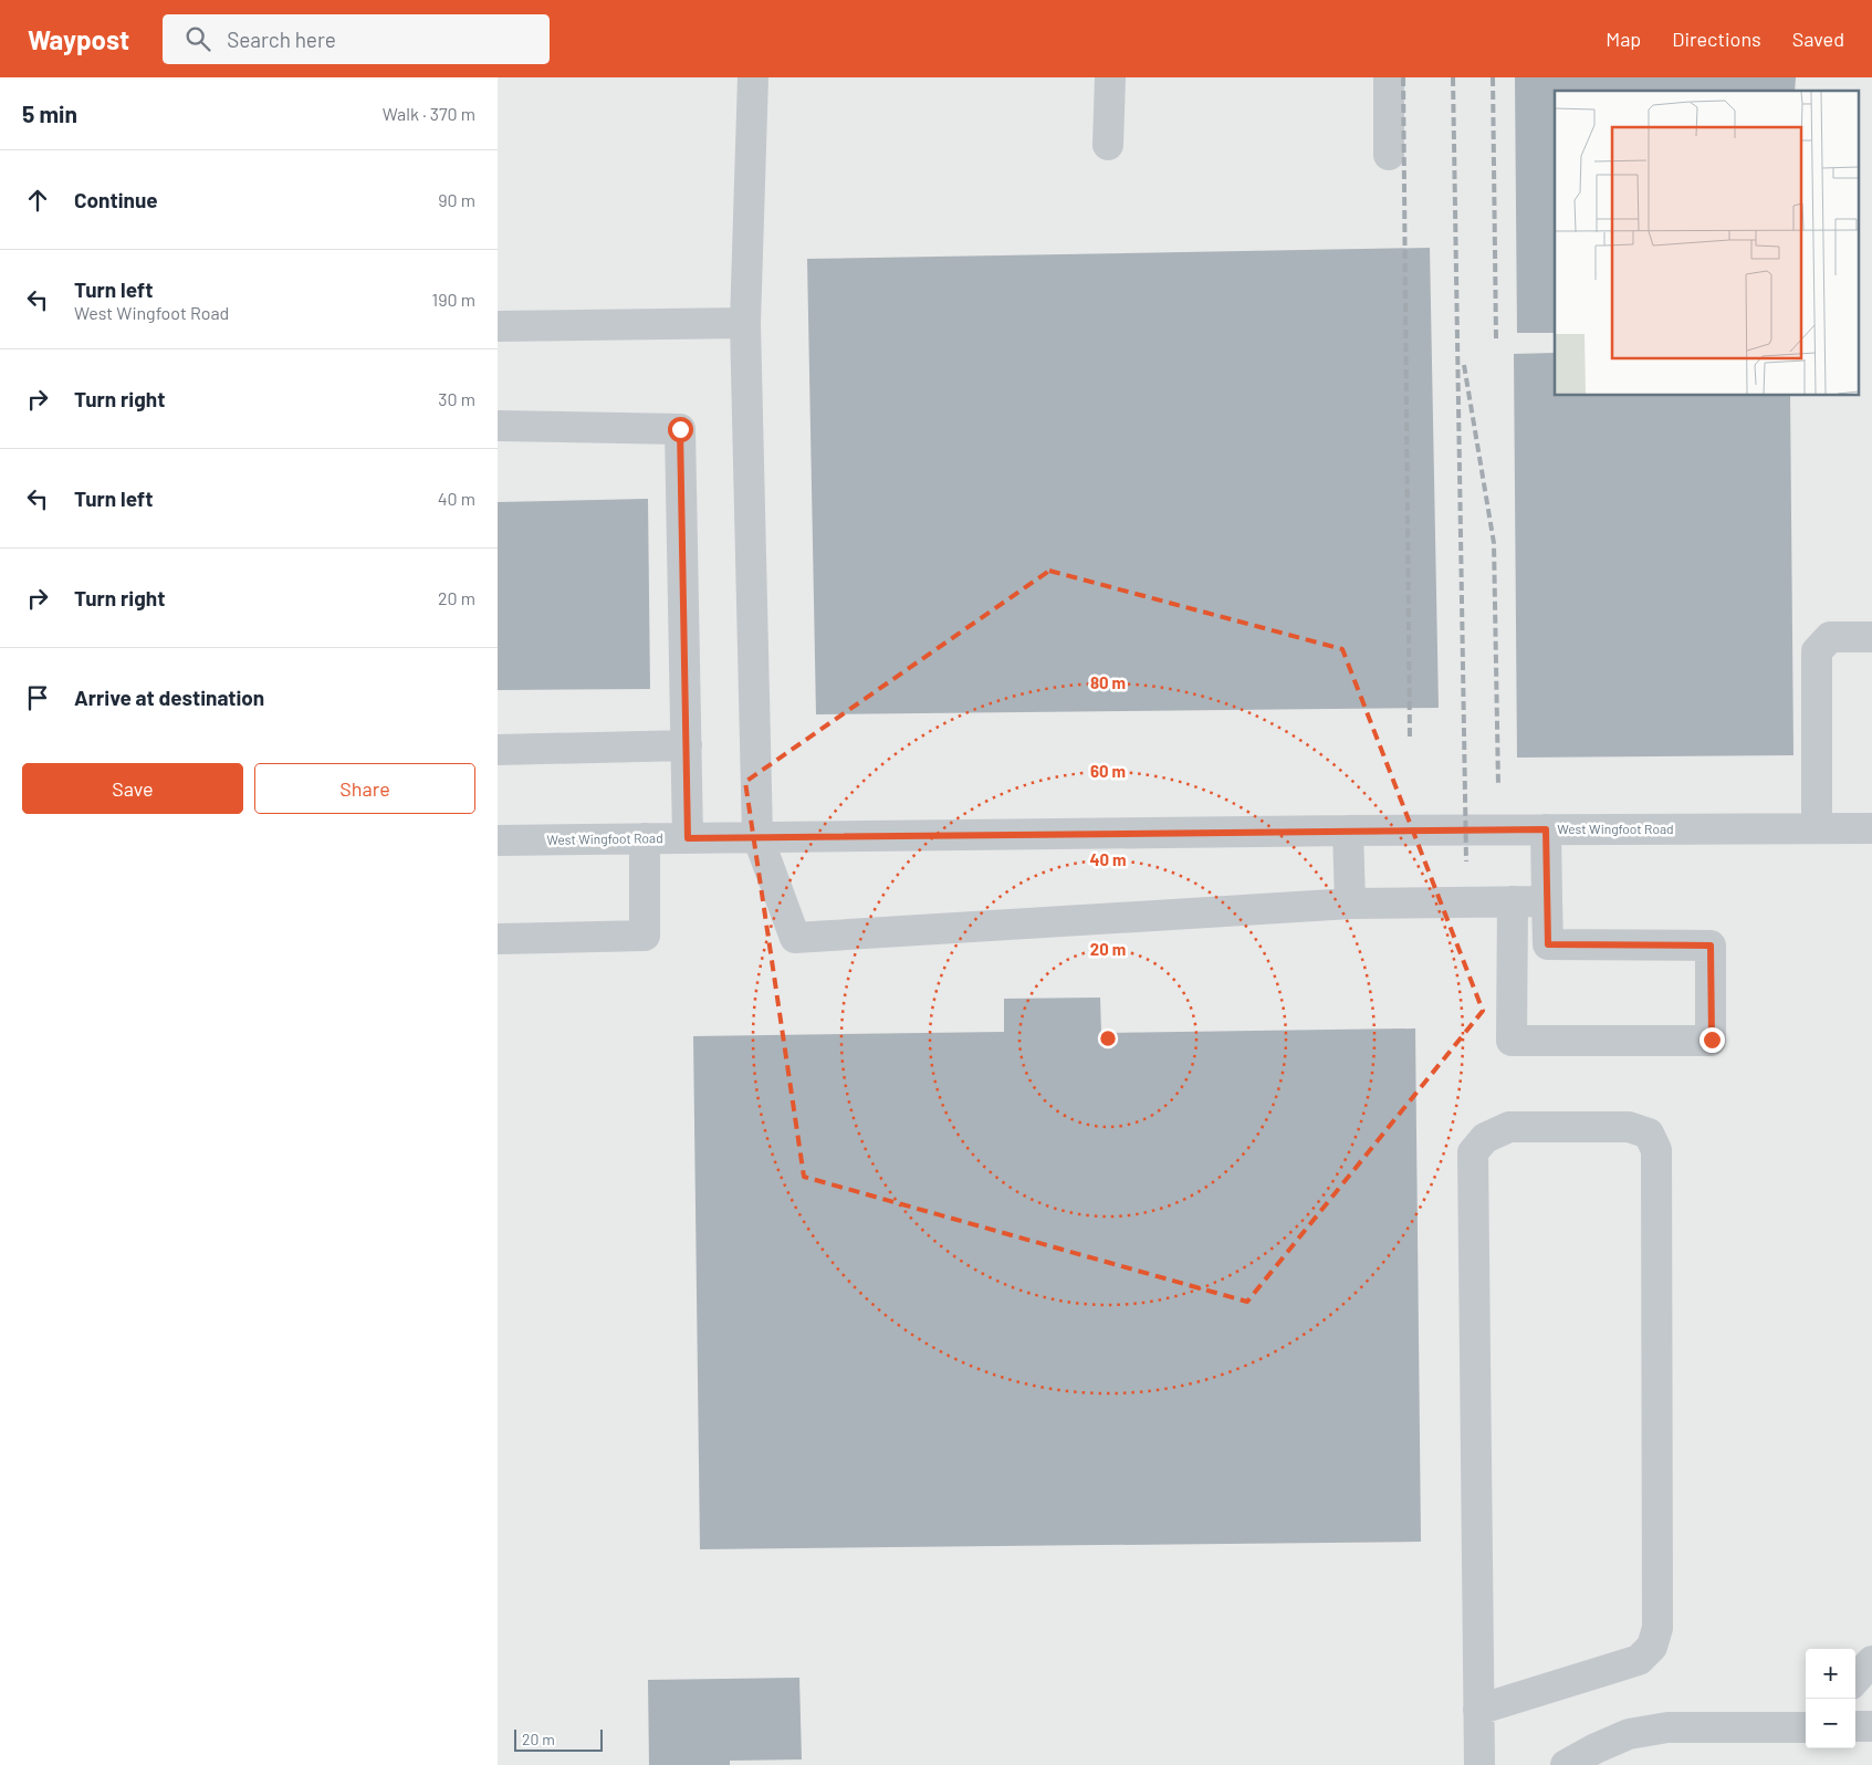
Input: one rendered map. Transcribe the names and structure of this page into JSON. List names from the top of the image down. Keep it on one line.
{"streets":{"street":["West Wingfoot Road"]},"scale_bar":"20 m","page":{"header":"Waypost","search":"Search here","nav":["Map","Directions","Saved"],"heading":["5 min","Walk · 370 m"],"list":[["Continue","90 m"],["Turn left","West Wingfoot Road","190 m"],["Turn right","30 m"],["Turn left","40 m"],["Turn right","20 m"],"Arrive at destination"],"buttons":["Save","Share"],"map_buttons":["+","−"],"scale":"20 m"},"rings":["80 m","60 m","40 m","20 m"]}
